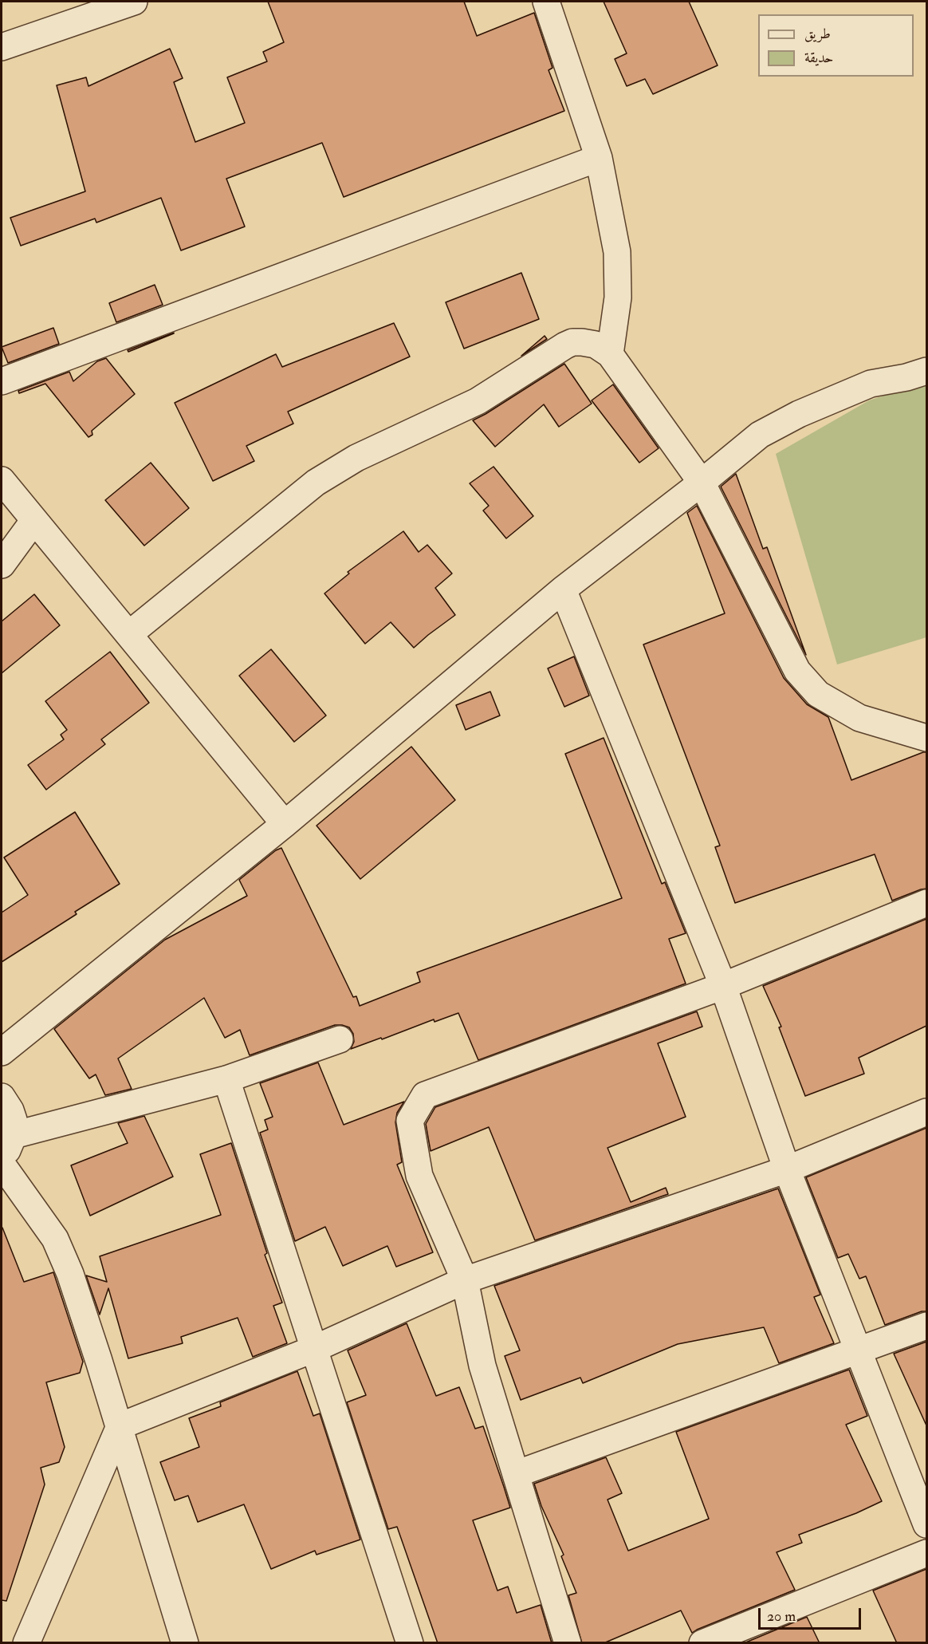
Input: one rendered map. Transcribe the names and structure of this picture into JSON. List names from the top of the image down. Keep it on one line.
{"legend":["طريق","حديقة"],"scale_bar":"20 m"}
